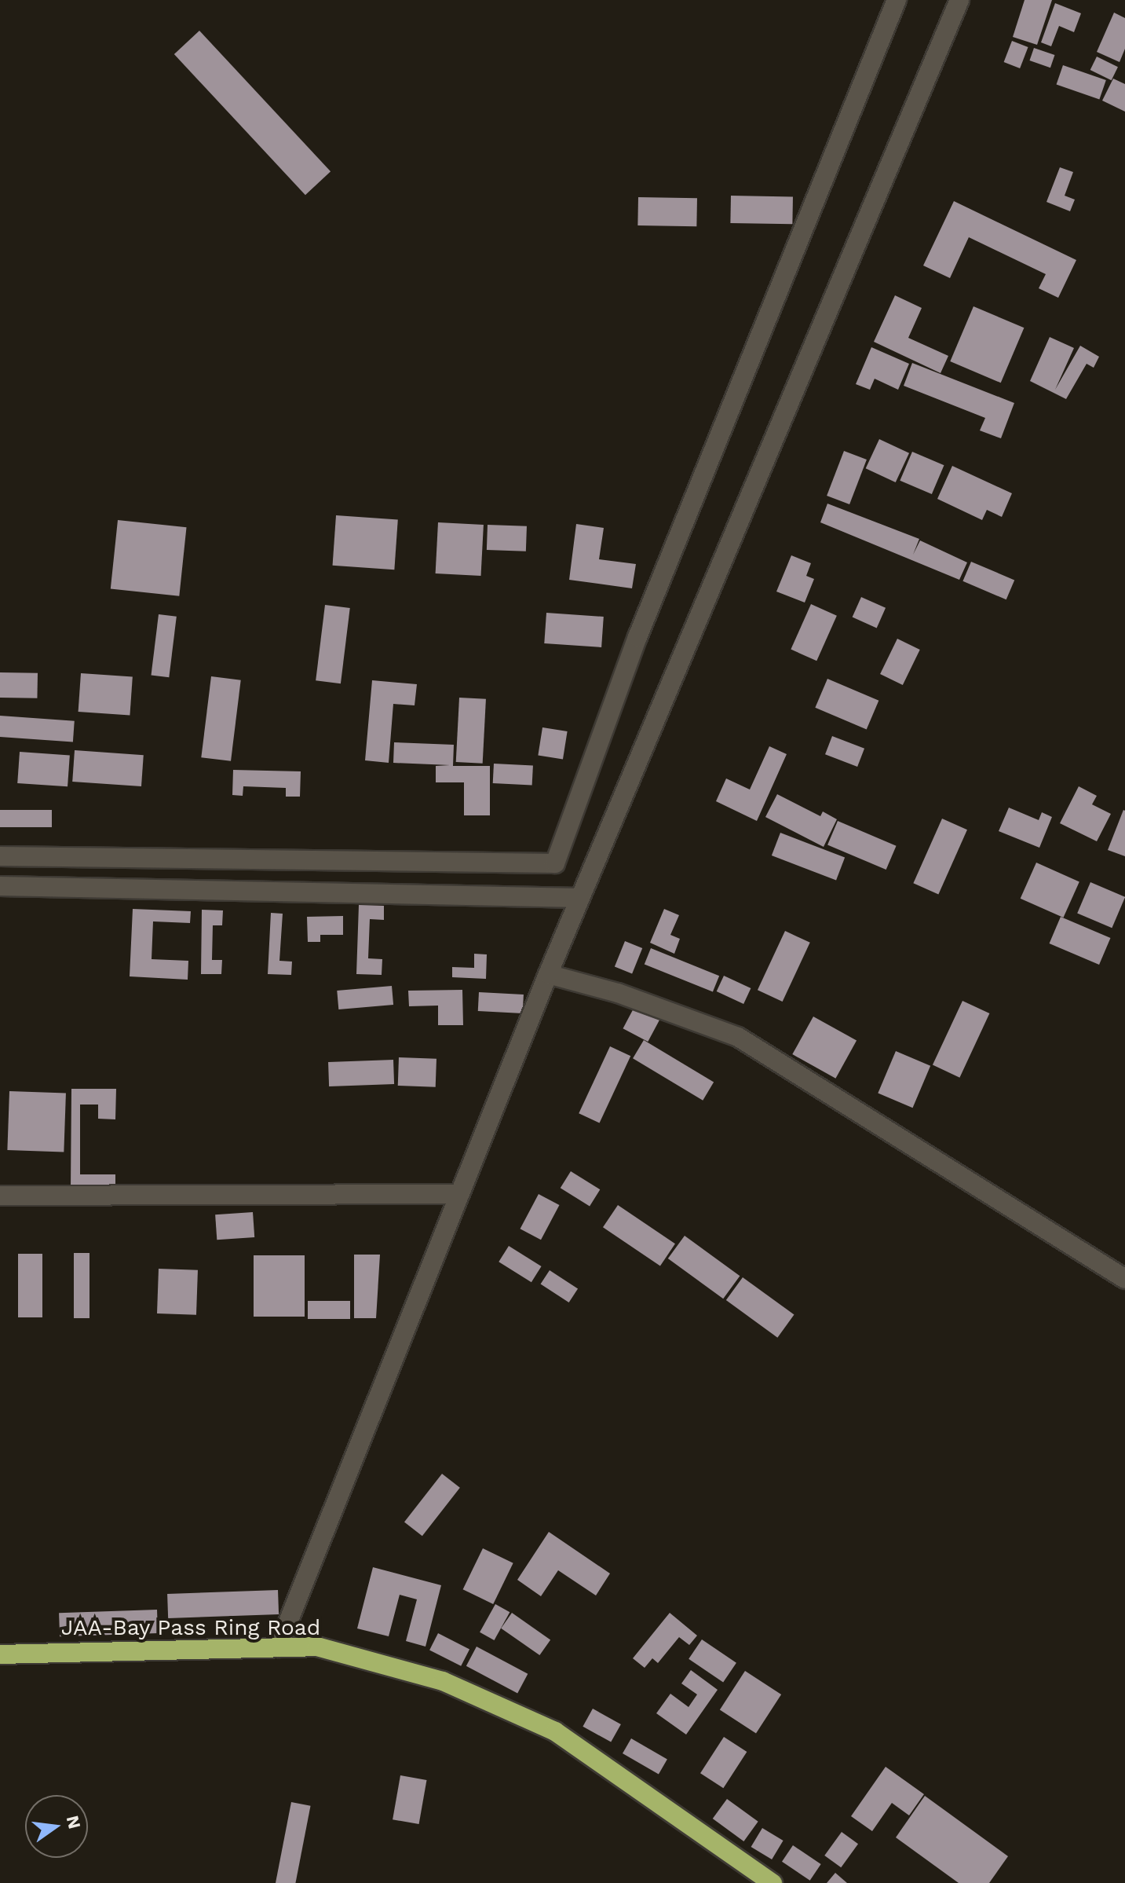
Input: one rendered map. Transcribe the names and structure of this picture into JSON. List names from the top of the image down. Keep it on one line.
{"streets":{"highway":["JAA-Bay Pass Ring Road"]},"north":"right"}
